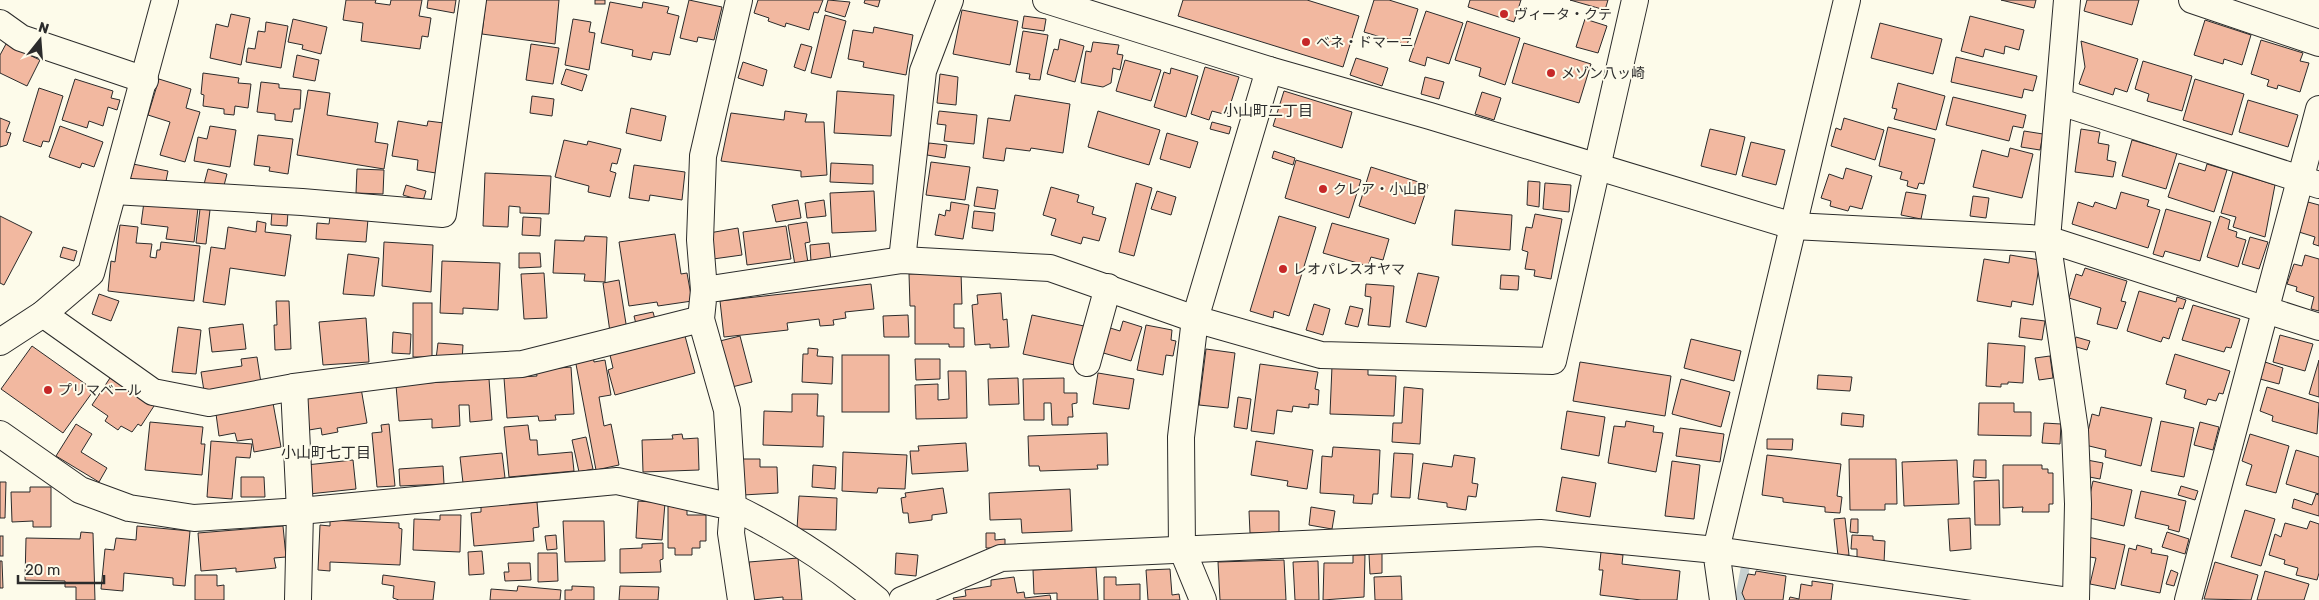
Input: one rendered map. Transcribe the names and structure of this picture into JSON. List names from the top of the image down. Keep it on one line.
{"districts":["小山町二丁目","小山町七丁目"],"places":["ヴィータ・クテ","ベネ・ドマーニ","メゾン八ッ崎","クレア・小山B","レオパレスオヤマ","プリマベール"],"scale_bar":"20 m","north":"top"}
